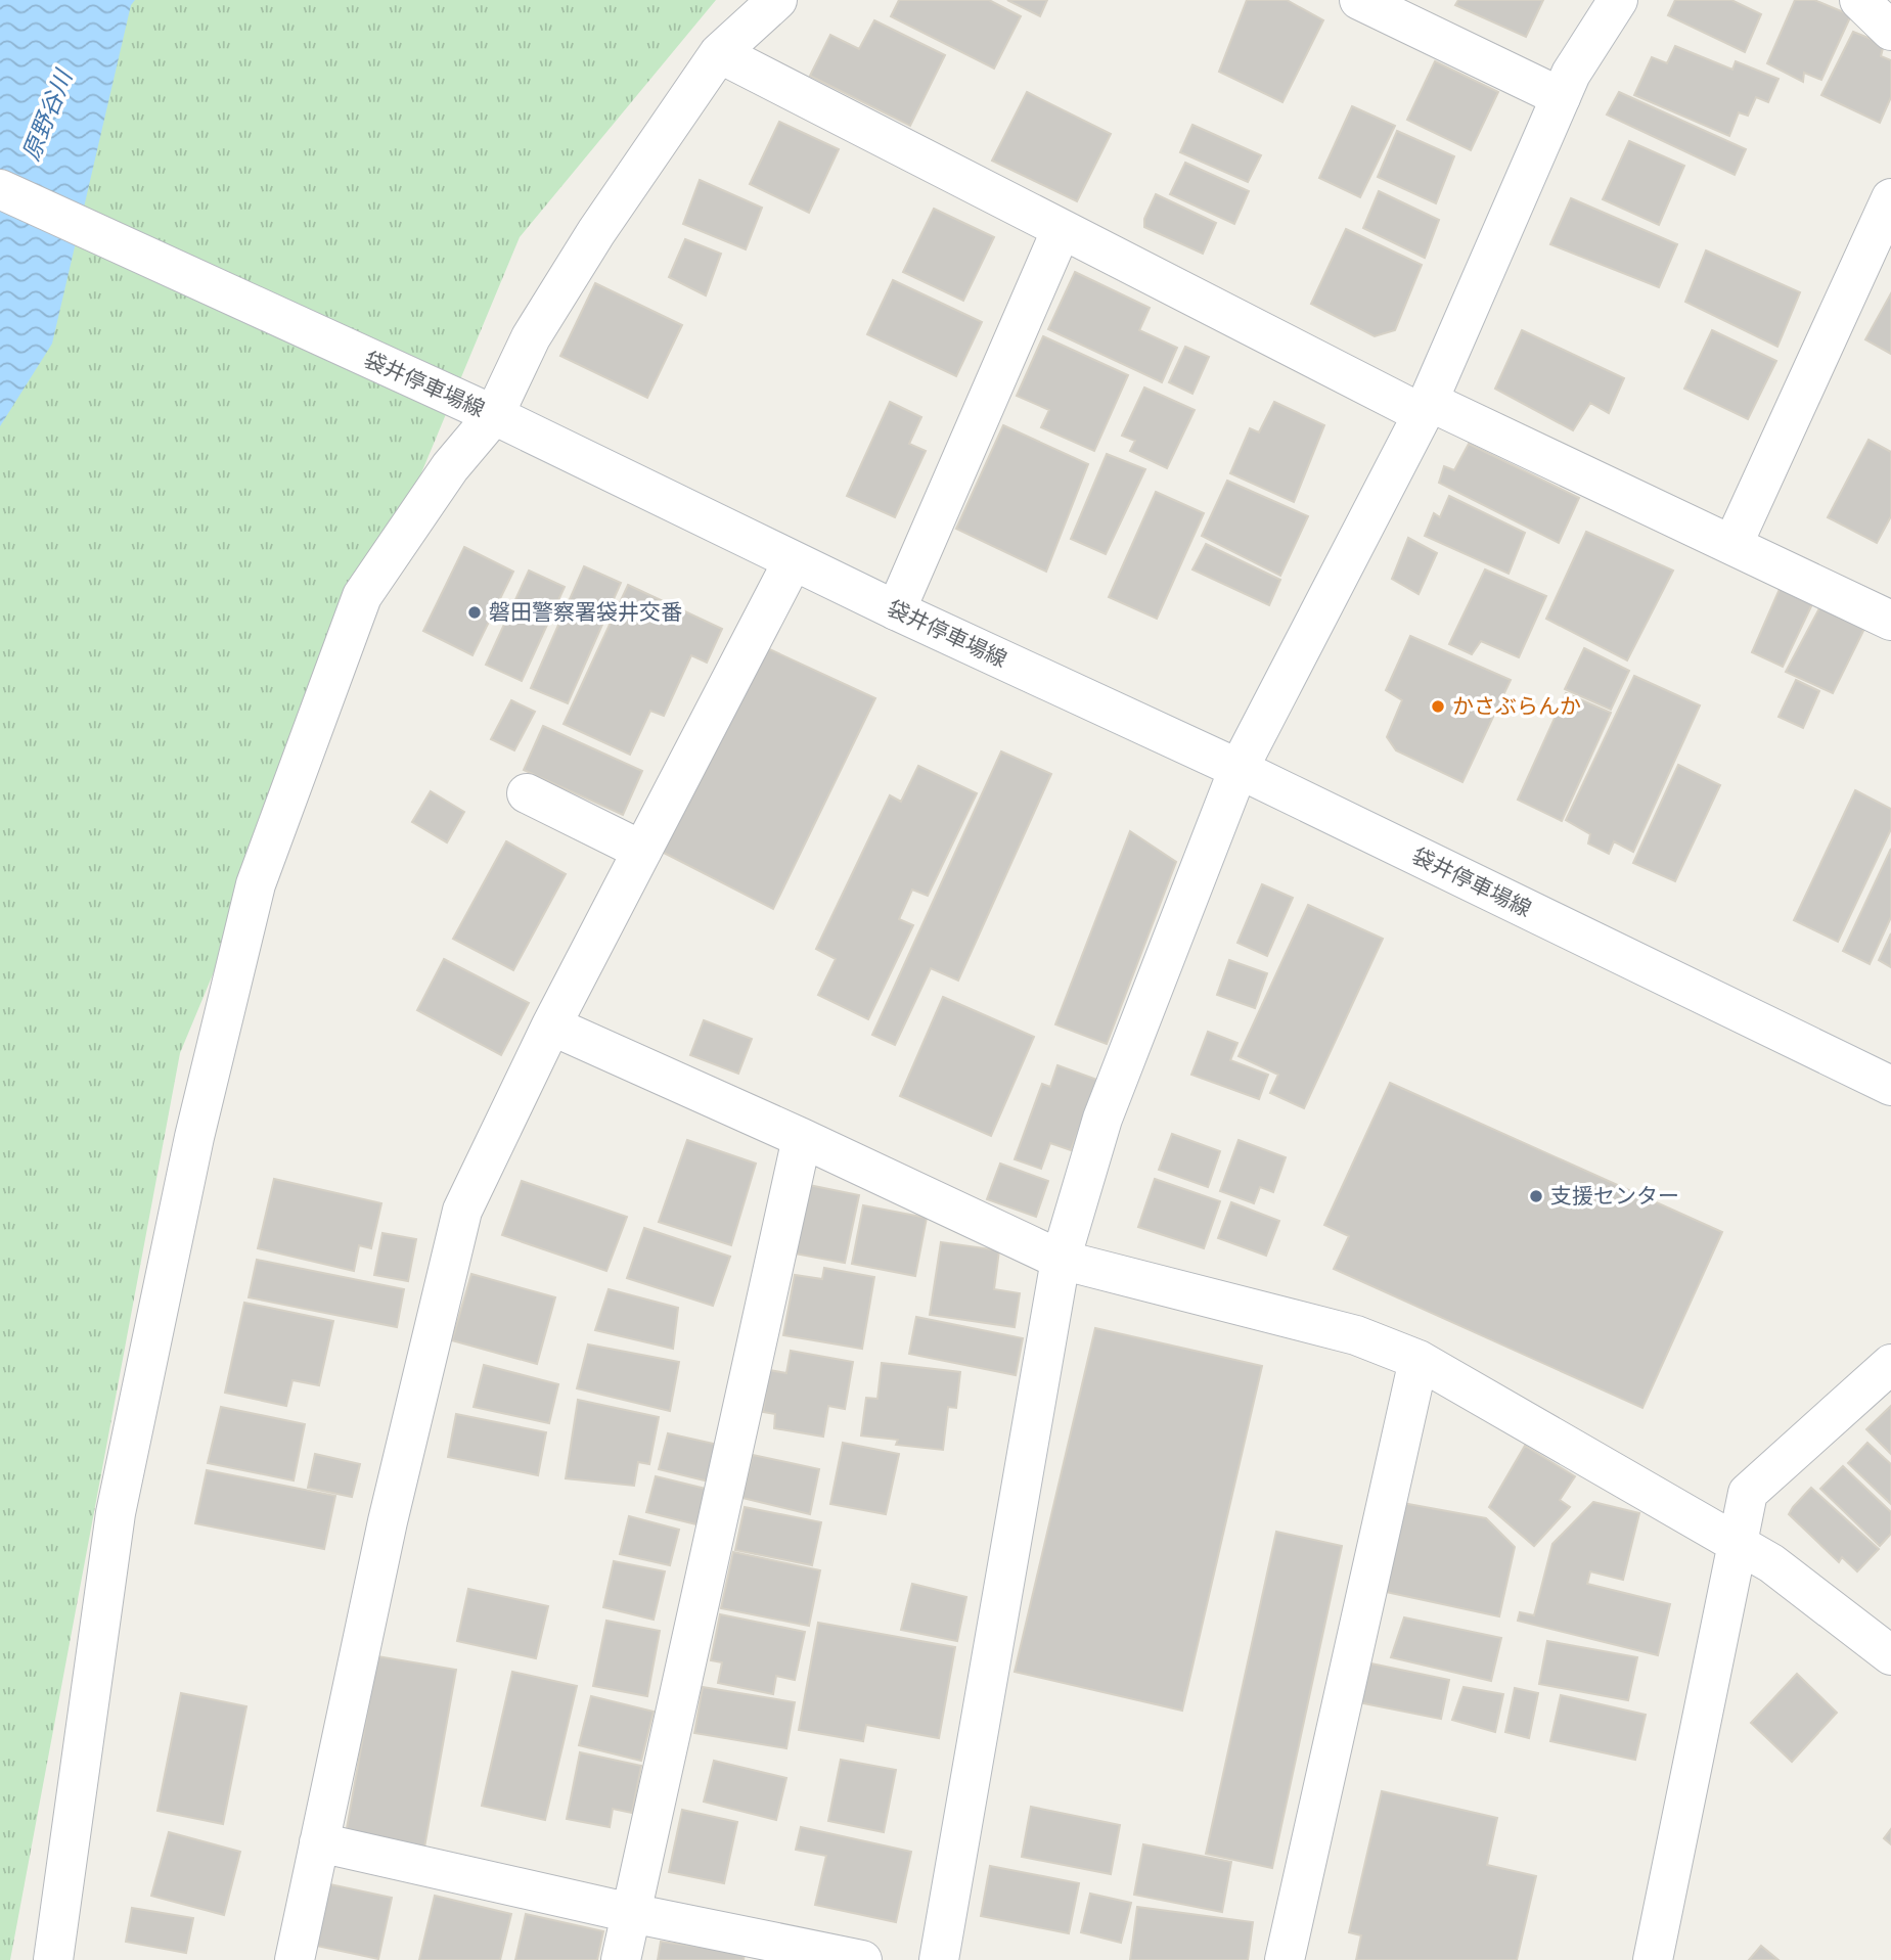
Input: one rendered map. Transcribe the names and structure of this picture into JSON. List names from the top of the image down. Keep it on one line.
{"streets":{"street":["袋井停車場線"]},"water":["原野谷川"],"places":["磐田警察署袋井交番","かさぶらんか","支援センター"]}
